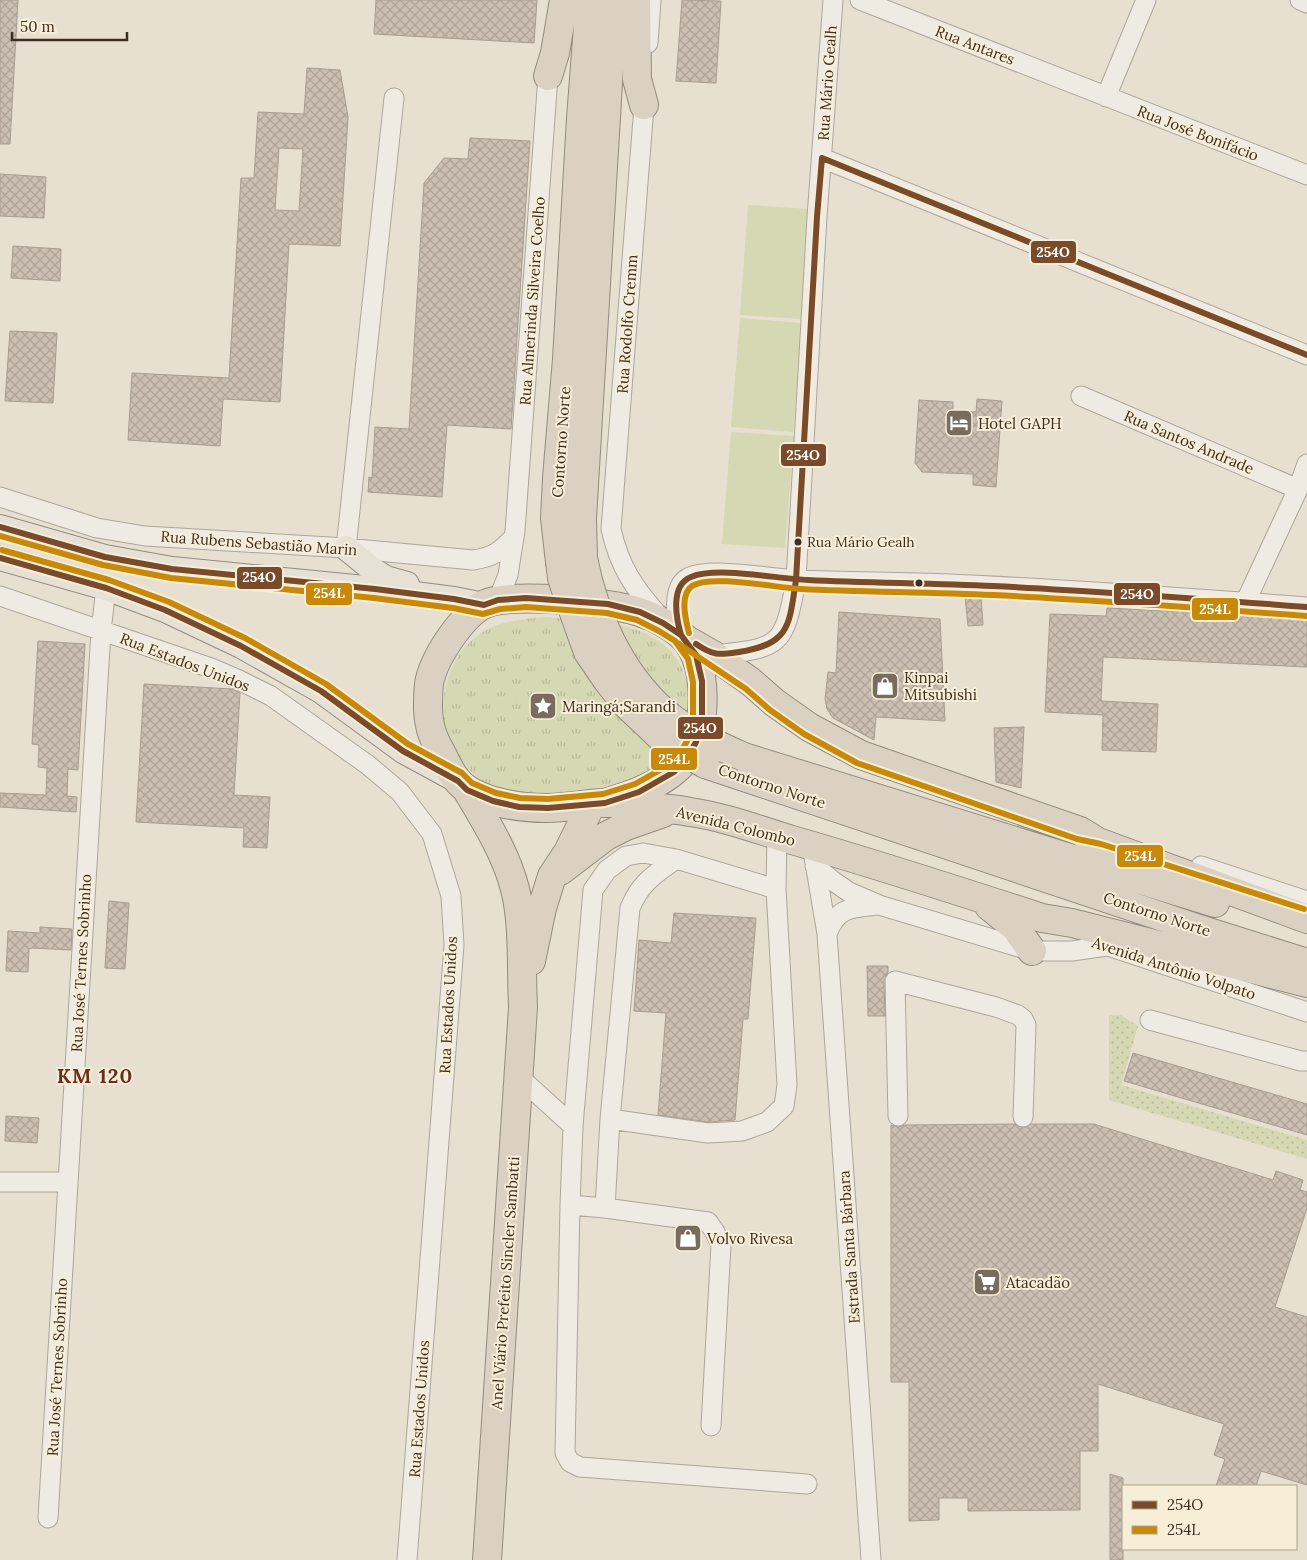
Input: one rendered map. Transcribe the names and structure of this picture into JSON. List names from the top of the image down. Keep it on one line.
{"streets":{"highway":["Contorno Norte","Avenida Colombo","Anel Viário Prefeito Sincler Sambatti"],"main road":["Rua Almerinda Silveira Coelho"],"street":["Rua Antares","Rua Mário Gealh","Rua José Bonifácio","Rua Rodolfo Cremm","Rua Santos Andrade","Rua Rubens Sebastião Marin","Rua Estados Unidos","Rua José Ternes Sobrinho","Avenida Antônio Volpato","Estrada Santa Bárbara"]},"crossings":[["Rua Antares","Rua José Bonifácio"],["Rua Mário Gealh","Rua Rodolfo Cremm"],["Rua Almerinda Silveira Coelho","Rua Rubens Sebastião Marin"],["Rua Almerinda Silveira Coelho","Anel Viário Prefeito Sincler Sambatti"],["Rua Estados Unidos","Rua José Ternes Sobrinho"],["Avenida Colombo","Rua José Ternes Sobrinho"],["Avenida Colombo","Avenida Antônio Volpato"],["Avenida Colombo","Estrada Santa Bárbara"],["Avenida Colombo","Anel Viário Prefeito Sincler Sambatti"]],"districts":["KM 120"],"places":{"hotel":["Hotel GAPH"],"other":["Rua Mário Gealh"],"shop":["Kinpai Mitsubishi","Volvo Rivesa"],"place":["Maringá;Sarandi"],"supermarket":["Atacadão"]},"lines":["transit line 254O","transit line 254L"],"legend":["254O","254L"],"scale_bar":"50 m"}
